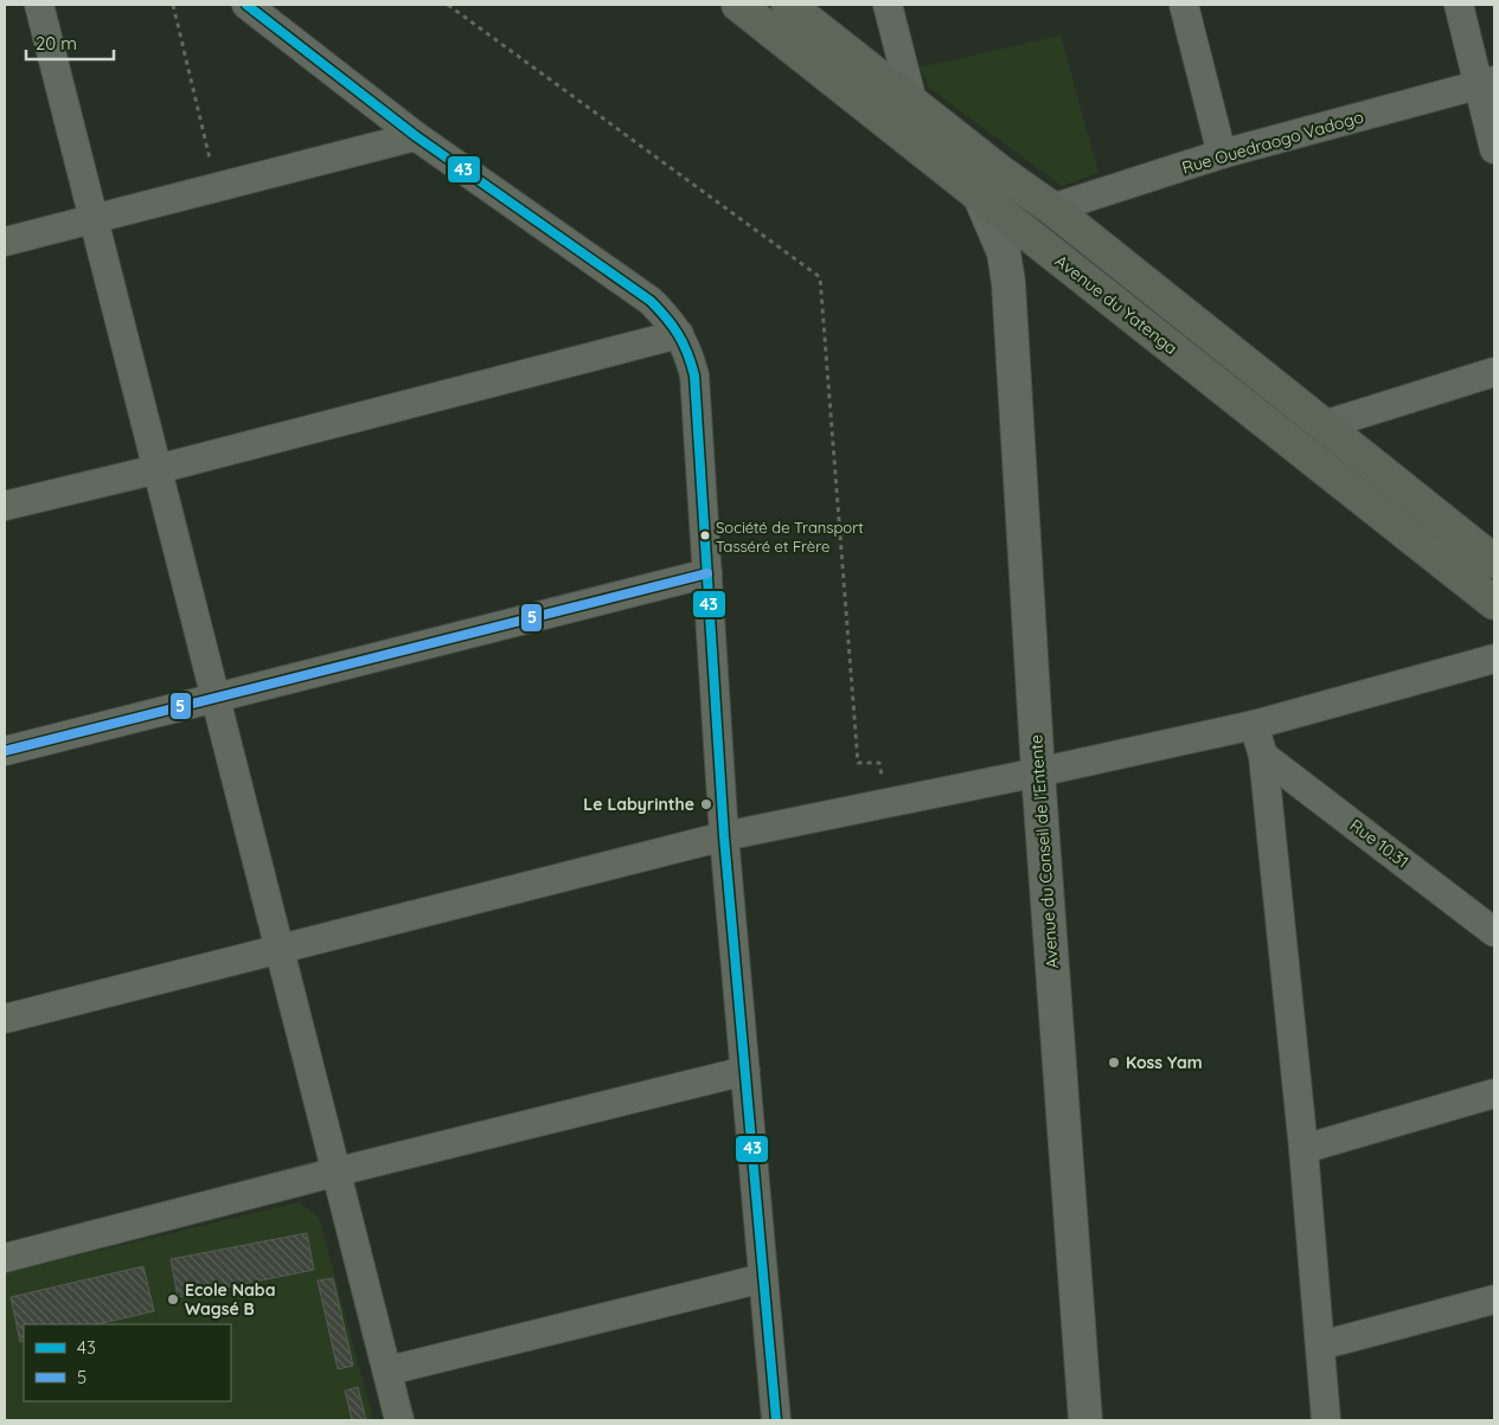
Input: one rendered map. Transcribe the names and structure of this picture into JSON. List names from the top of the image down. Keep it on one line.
{"streets":{"main road":["Avenue du Yatenga"],"street":["Rue Ouedraogo Vadogo","Rue 10.31","Avenue du Conseil de l'Entente"]},"crossings":[["Avenue du Yatenga","Avenue du Conseil de l'Entente"]],"places":["Société de Transport Tasséré et Frère","Le Labyrinthe","Koss Yam","Ecole Naba Wagsé B"],"lines":["transit line 43","transit line 5"],"legend":["43","5"],"scale_bar":"20 m"}
